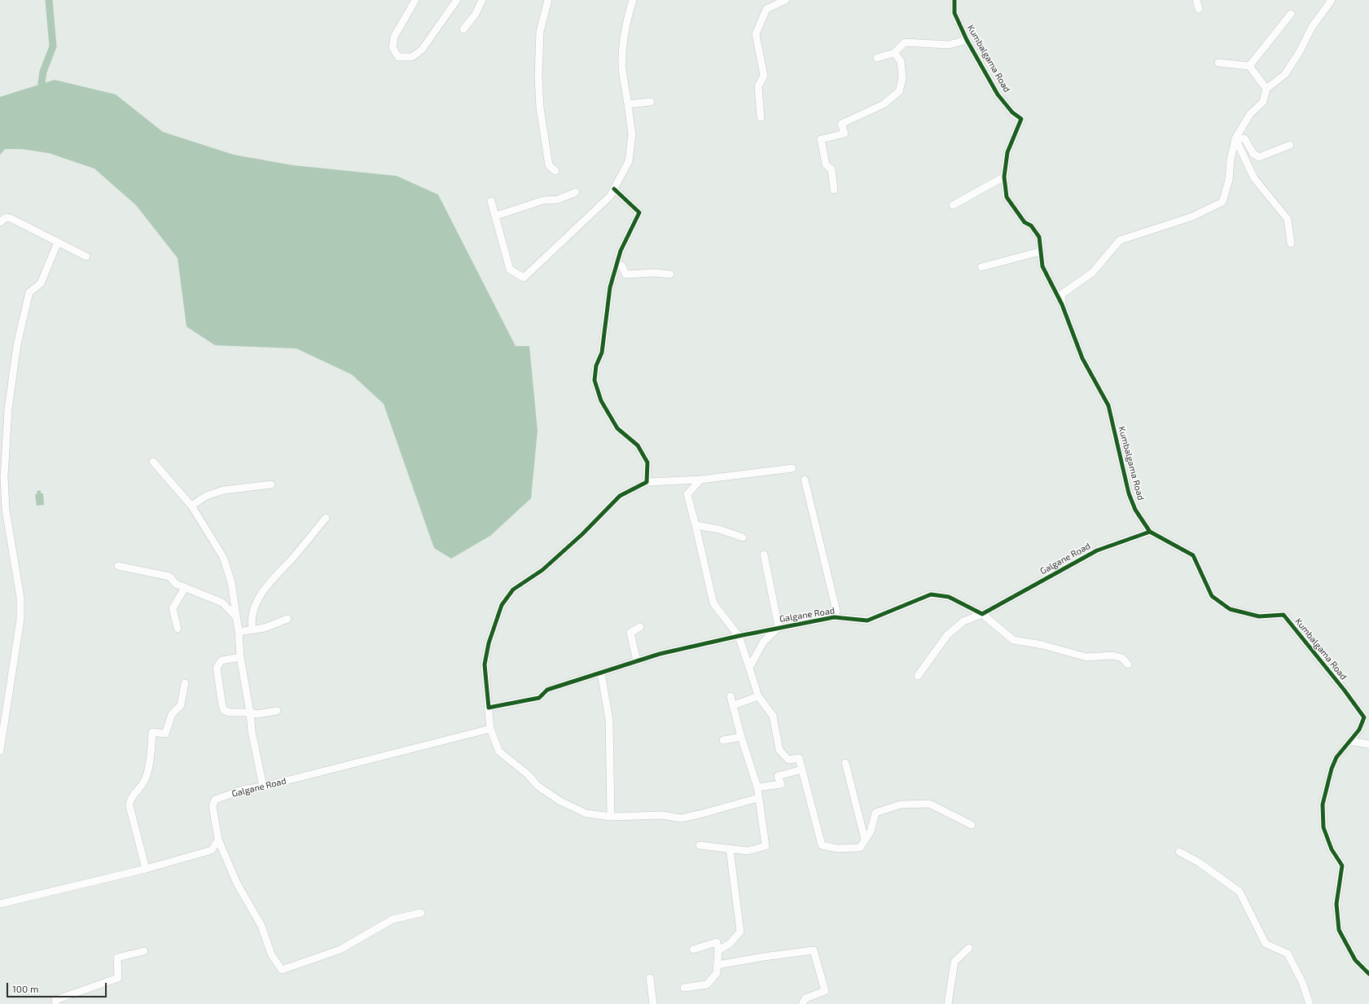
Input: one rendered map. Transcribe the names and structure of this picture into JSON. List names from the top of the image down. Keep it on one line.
{"streets":{"street":["Kumbalgama Road","Galgane Road"]},"crossings":[["Kumbalgama Road","Galgane Road"]],"scale_bar":"100 m"}
